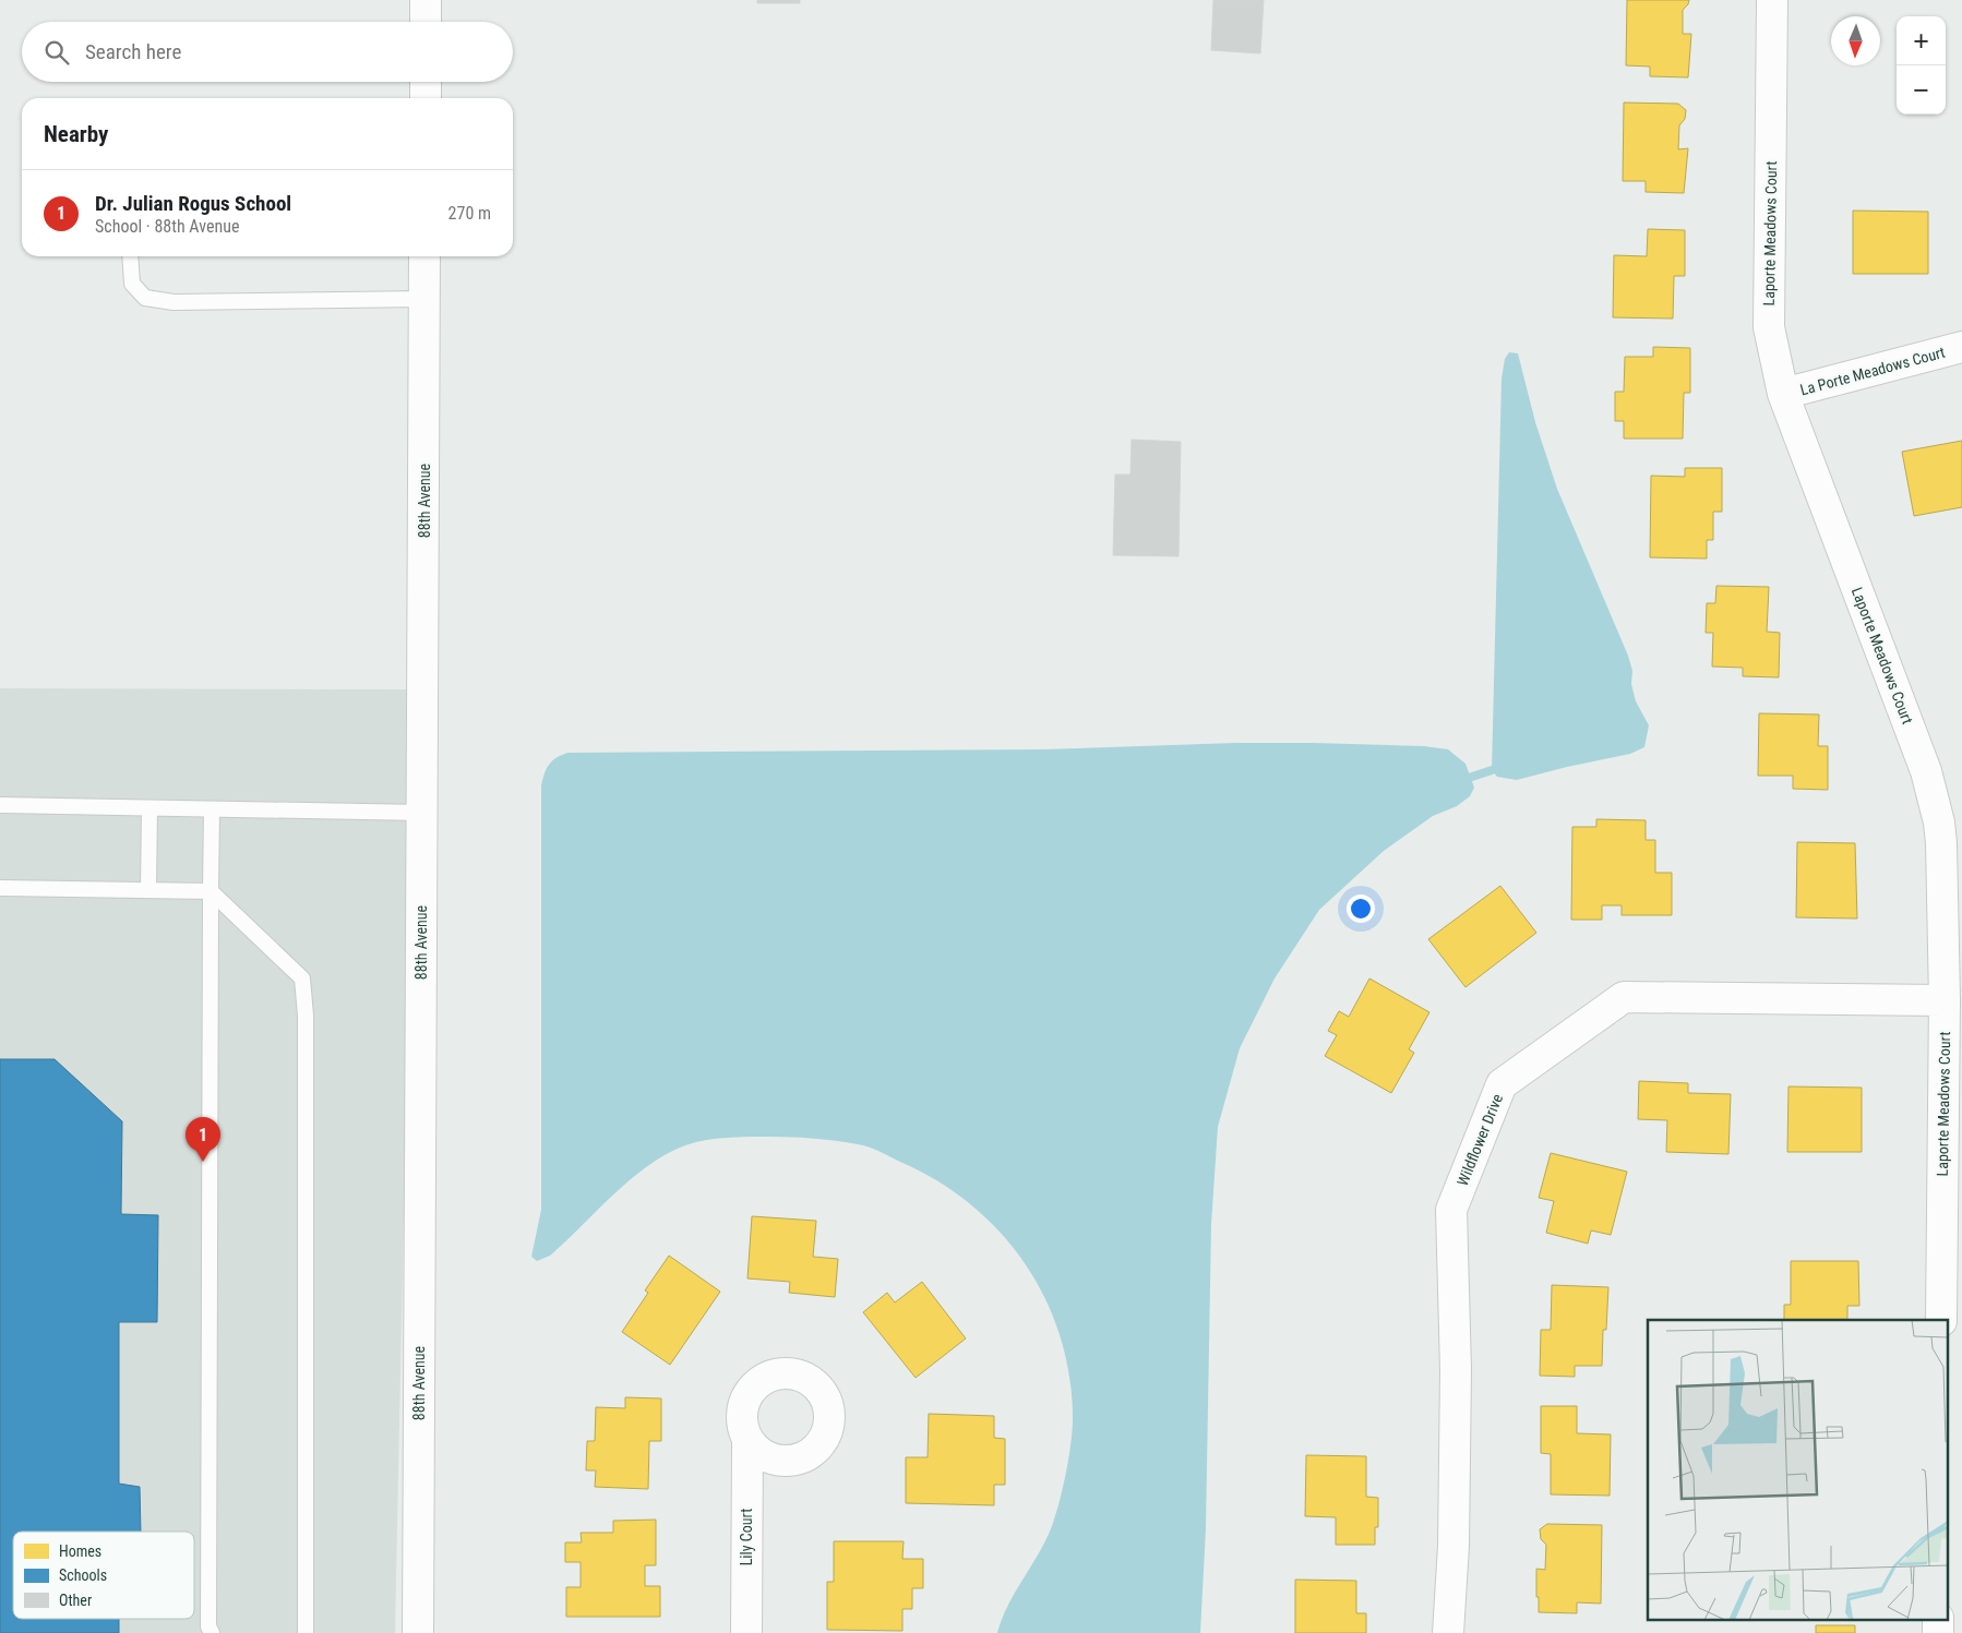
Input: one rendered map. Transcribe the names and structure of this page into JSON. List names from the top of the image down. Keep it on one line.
{"streets":{"street":["Laporte Meadows Court","La Porte Meadows Court","88th Avenue","Wildflower Drive","Lily Court"]},"crossings":[["Laporte Meadows Court","La Porte Meadows Court"],["Laporte Meadows Court","Wildflower Drive"]],"legend":["Homes","Schools","Other"],"north":"bottom","page":{"map_buttons":["+","−"],"search":"Search here","heading":"Nearby","list":[{"mark":"1","name":"Dr. Julian Rogus School","note":"School · 88th Avenue","value":"270 m"}],"pins":"1"}}
